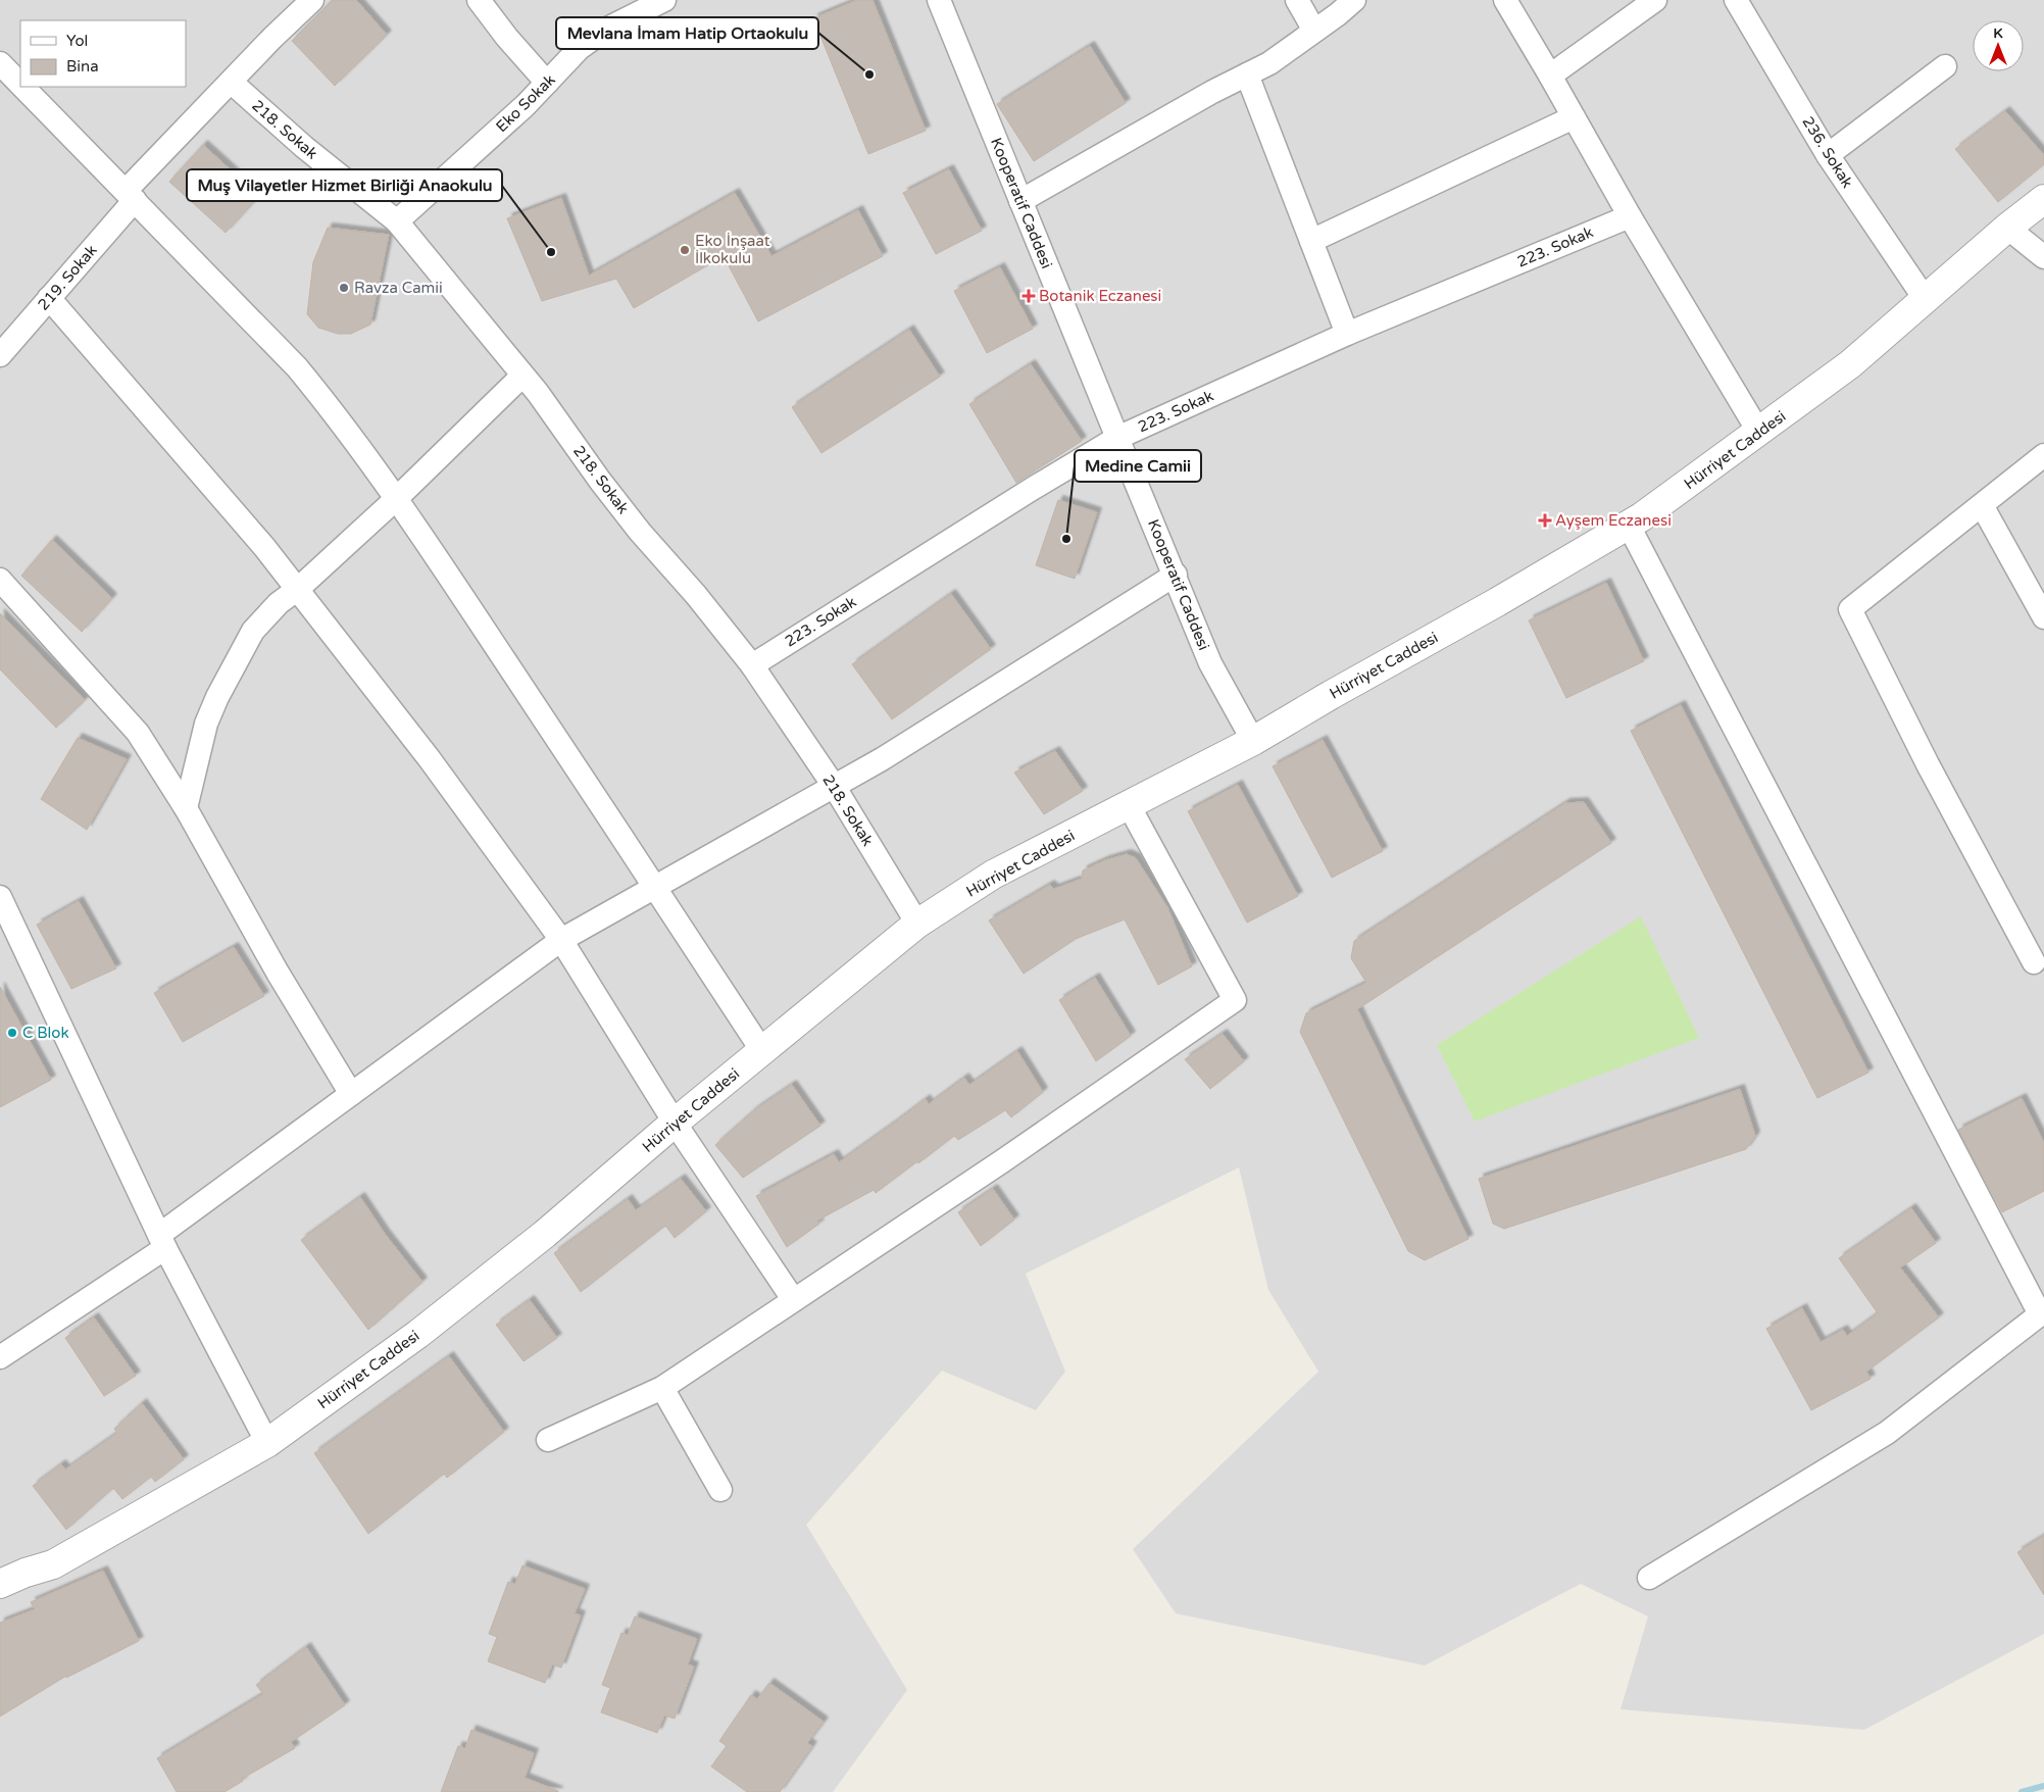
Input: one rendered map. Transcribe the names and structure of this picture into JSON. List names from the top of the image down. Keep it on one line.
{"streets":{"street":["Eko Sokak","218. Sokak","236. Sokak","Kooperatif Caddesi","223. Sokak","219. Sokak","Hürriyet Caddesi"]},"crossings":[["Eko Sokak","218. Sokak"],["218. Sokak","223. Sokak"],["218. Sokak","219. Sokak"],["218. Sokak","Hürriyet Caddesi"],["236. Sokak","Hürriyet Caddesi"],["Kooperatif Caddesi","223. Sokak"],["Kooperatif Caddesi","Hürriyet Caddesi"]],"places":{"other":["Mevlana İmam Hatip Ortaokulu","Eko İnşaat İlkokulu","Muş Vilayetler Hizmet Birliği Anaokulu","Ravza Camii","Medine Camii","C Blok"],"health":["Botanik Eczanesi","Ayşem Eczanesi"]},"legend":["Yol","Bina"],"north":"top"}
